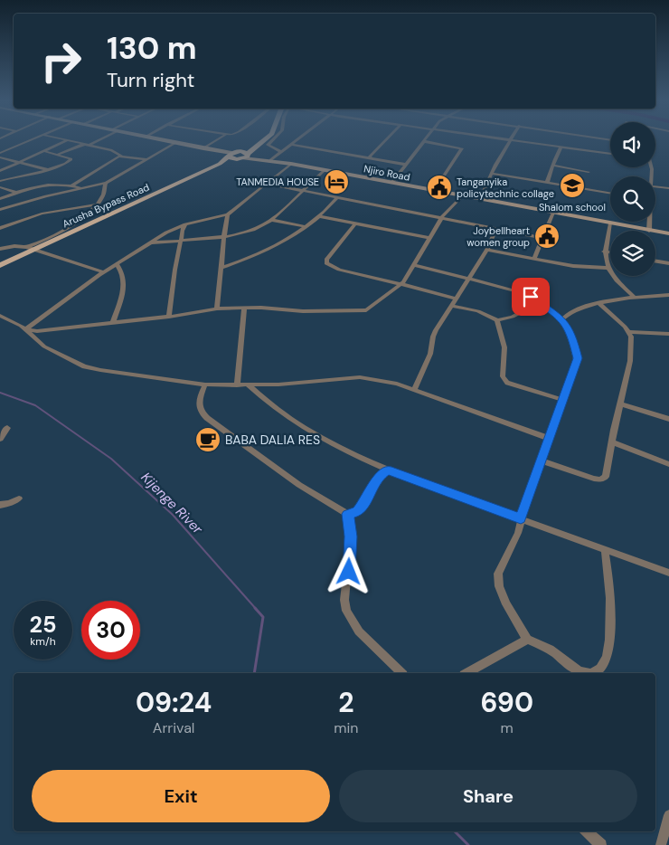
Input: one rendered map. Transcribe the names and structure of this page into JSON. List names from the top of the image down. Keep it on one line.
{"streets":{"main road":["Arusha Bypass Road"],"street":["Njiro Road"]},"crossings":[["Njiro Road","Arusha Bypass Road"]],"water":["Kijenge River"],"places":{"hotel":["TANMEDIA HOUSE"],"school or university":["Shalom school"],"public building":["Tanganyika policytechnic collage","Joybellheart women group"],"cafe":["BABA DALIA RES"]},"page":{"turn":["130 m","Turn right"],"speed":"25 km/h","limit":"30","eta":["09:24","Arrival","2","min","690","m"],"buttons":["Exit","Share"]}}
